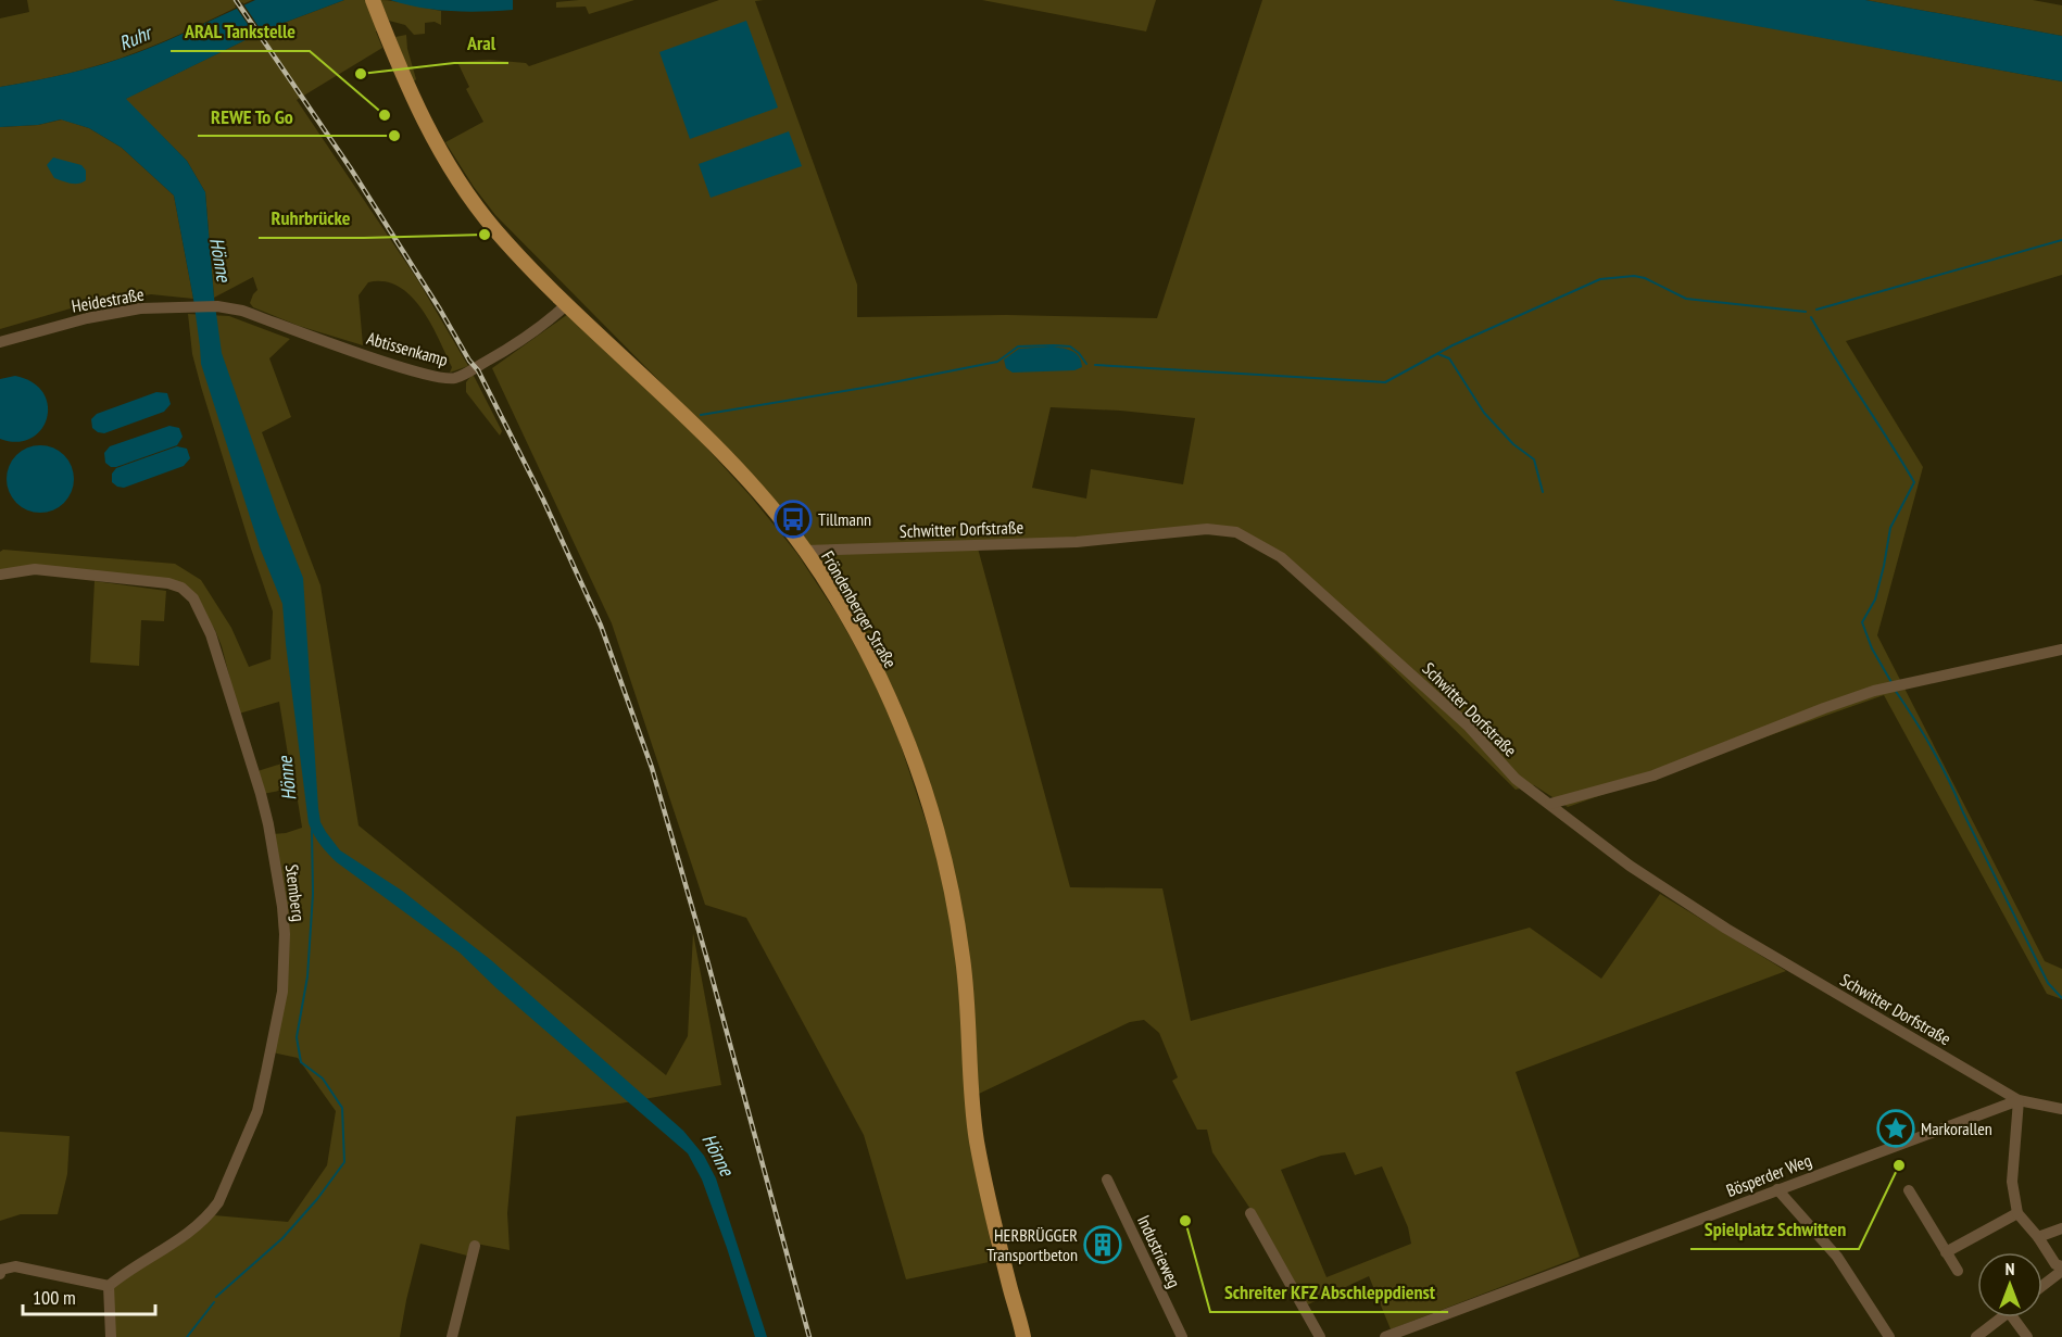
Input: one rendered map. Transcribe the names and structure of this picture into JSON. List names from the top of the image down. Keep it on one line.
{"streets":{"main road":["Fröndenberger Straße"],"street":["Heidestraße","Abtissenkamp","Schwitter Dorfstraße","Stemberg","Bösperder Weg","Industrieweg"]},"crossings":[["Heidestraße","Abtissenkamp"],["Abtissenkamp","Fröndenberger Straße"],["Schwitter Dorfstraße","Fröndenberger Straße"],["Schwitter Dorfstraße","Bösperder Weg"]],"water":["Ruhr","Hönne"],"places":{"other":["Aral","ARAL Tankstelle","REWE To Go","Ruhrbrücke","Spielplatz Schwitten","Schreiter KFZ Abschleppdienst"],"bus stop":["Tillmann"],"place":["Markorallen"],"building":["HERBRÜGGER Transportbeton"]},"scale_bar":"100 m","north":"top"}
